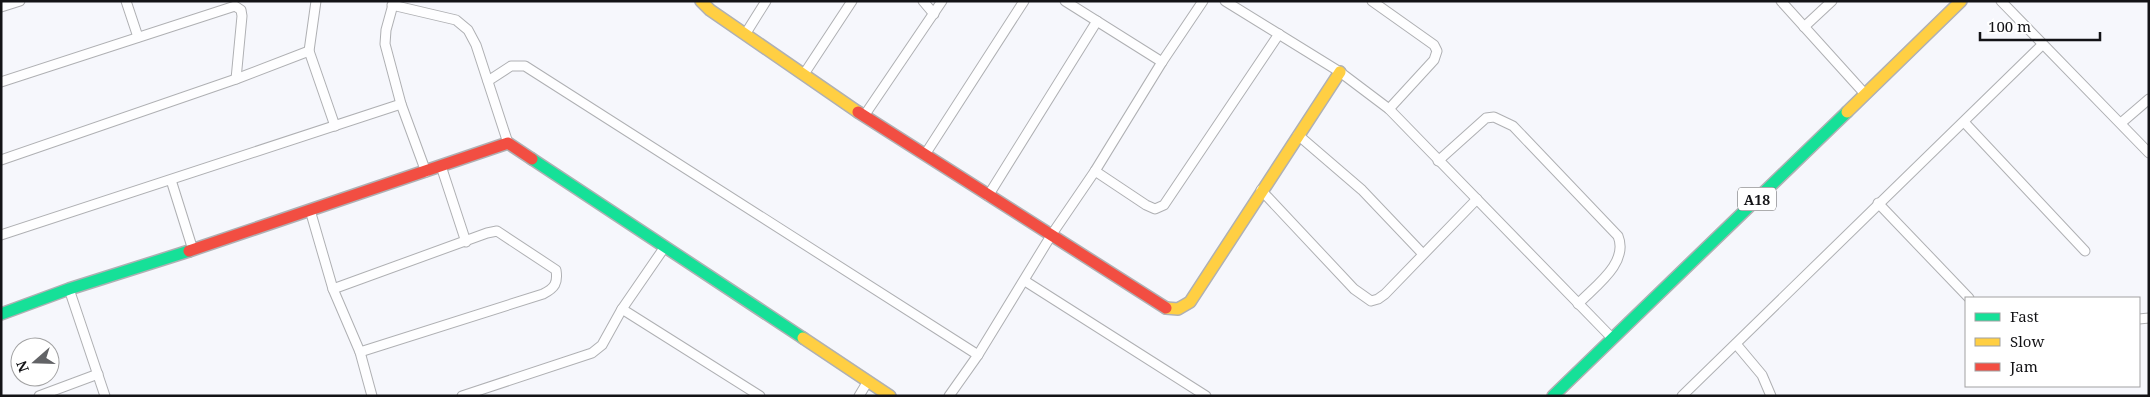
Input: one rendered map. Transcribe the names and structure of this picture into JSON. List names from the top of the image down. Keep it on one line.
{"streets":{"main road":["A18"]},"legend":["Fast","Slow","Jam"],"scale_bar":"100 m","north":"left"}
